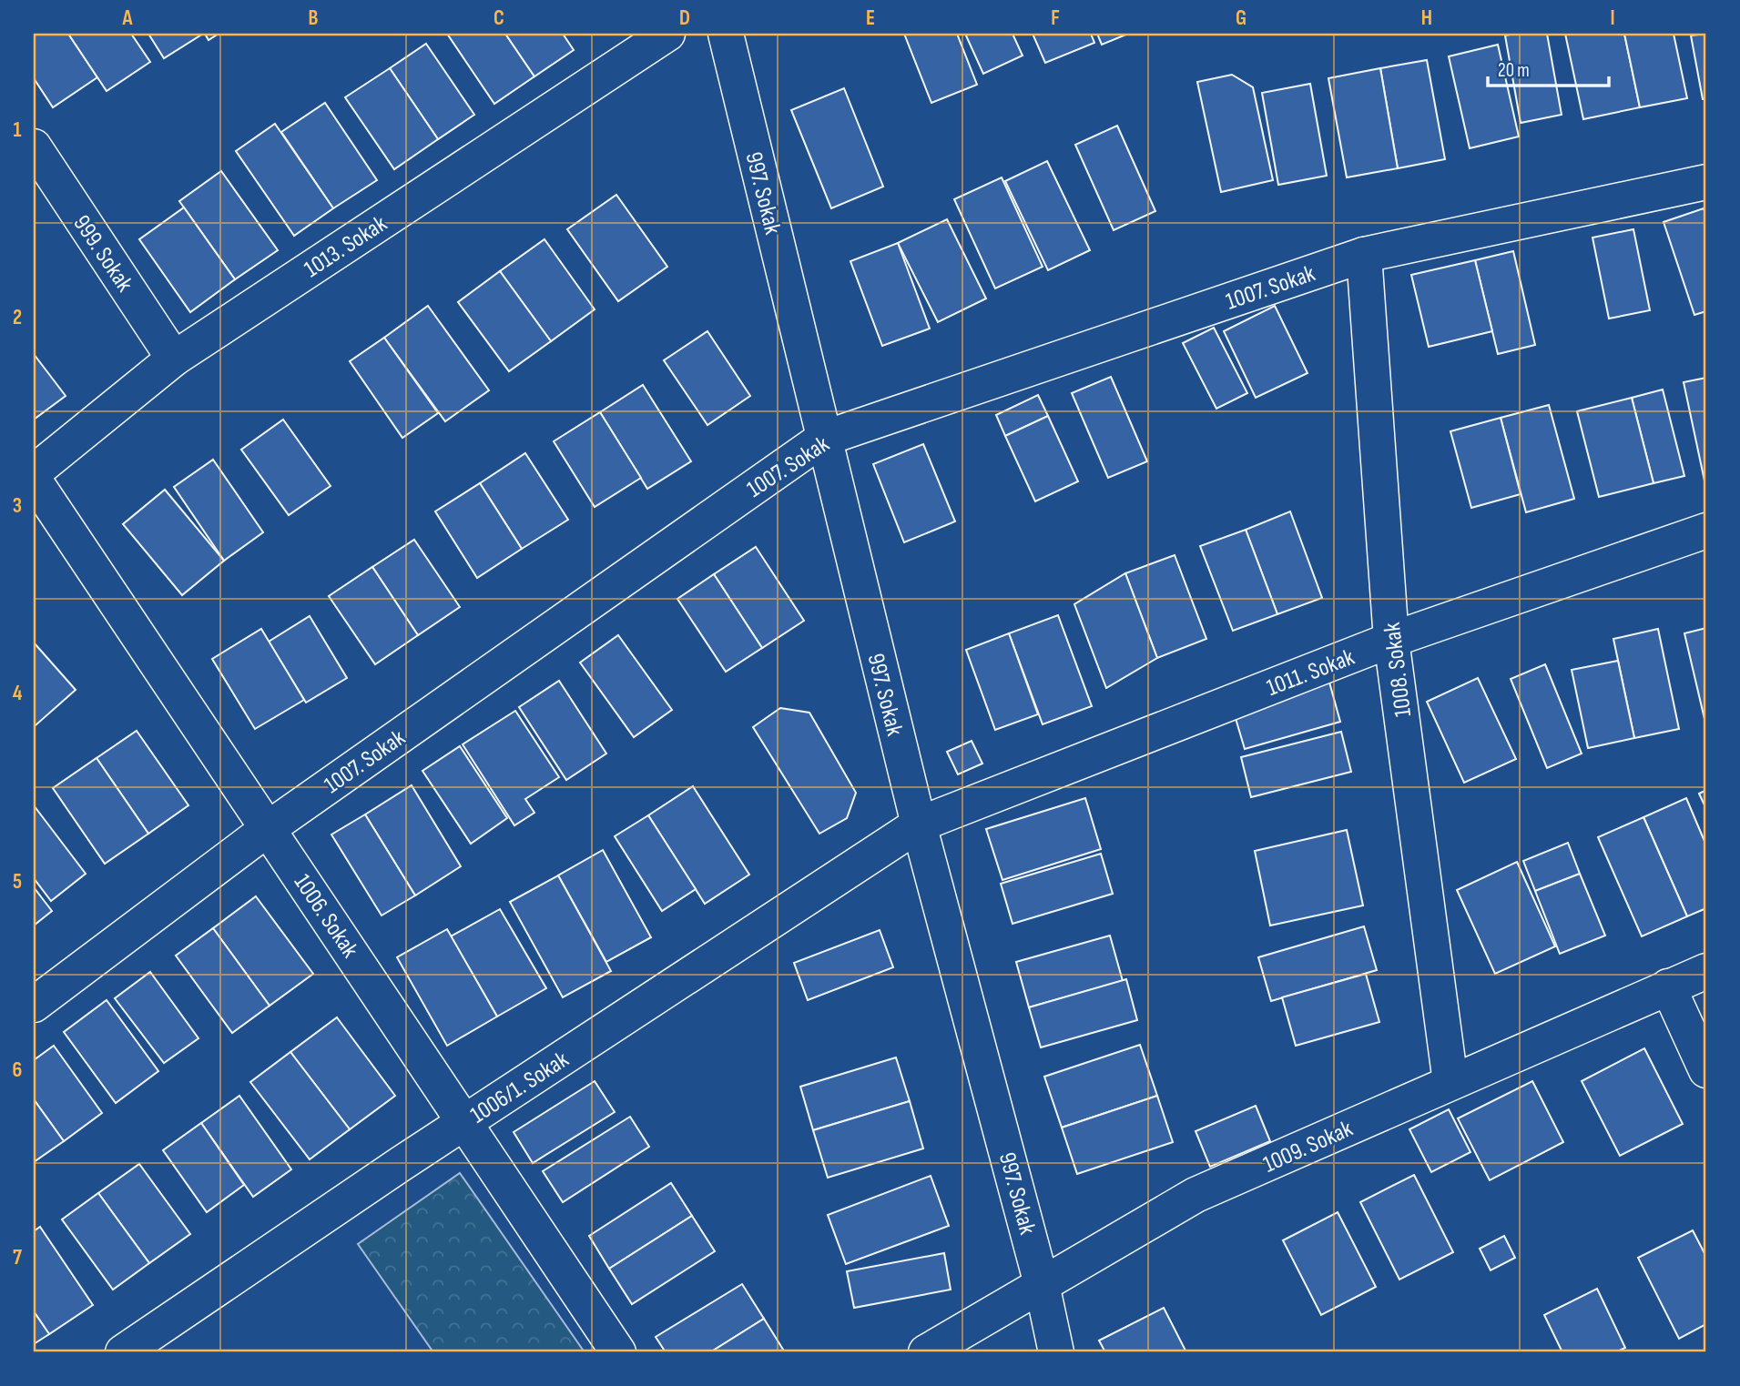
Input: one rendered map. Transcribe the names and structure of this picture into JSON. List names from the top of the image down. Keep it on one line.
{"streets":{"street":["997. Sokak","1013. Sokak","999. Sokak","1007. Sokak","1008. Sokak","1011. Sokak","1006. Sokak","1006/1. Sokak","1009. Sokak"]},"crossings":[["997. Sokak","1007. Sokak"],["997. Sokak","1011. Sokak"],["997. Sokak","1006/1. Sokak"],["997. Sokak","1009. Sokak"],["1013. Sokak","999. Sokak"],["1007. Sokak","1008. Sokak"],["1007. Sokak","1006. Sokak"],["1008. Sokak","1011. Sokak"],["1008. Sokak","1009. Sokak"],["1011. Sokak","1006/1. Sokak"],["1006. Sokak","1006/1. Sokak"]],"scale_bar":"20 m","grid":{"columns":["A","B","C","D","E","F","G","H","I"],"rows":["1","2","3","4","5","6","7"]}}
